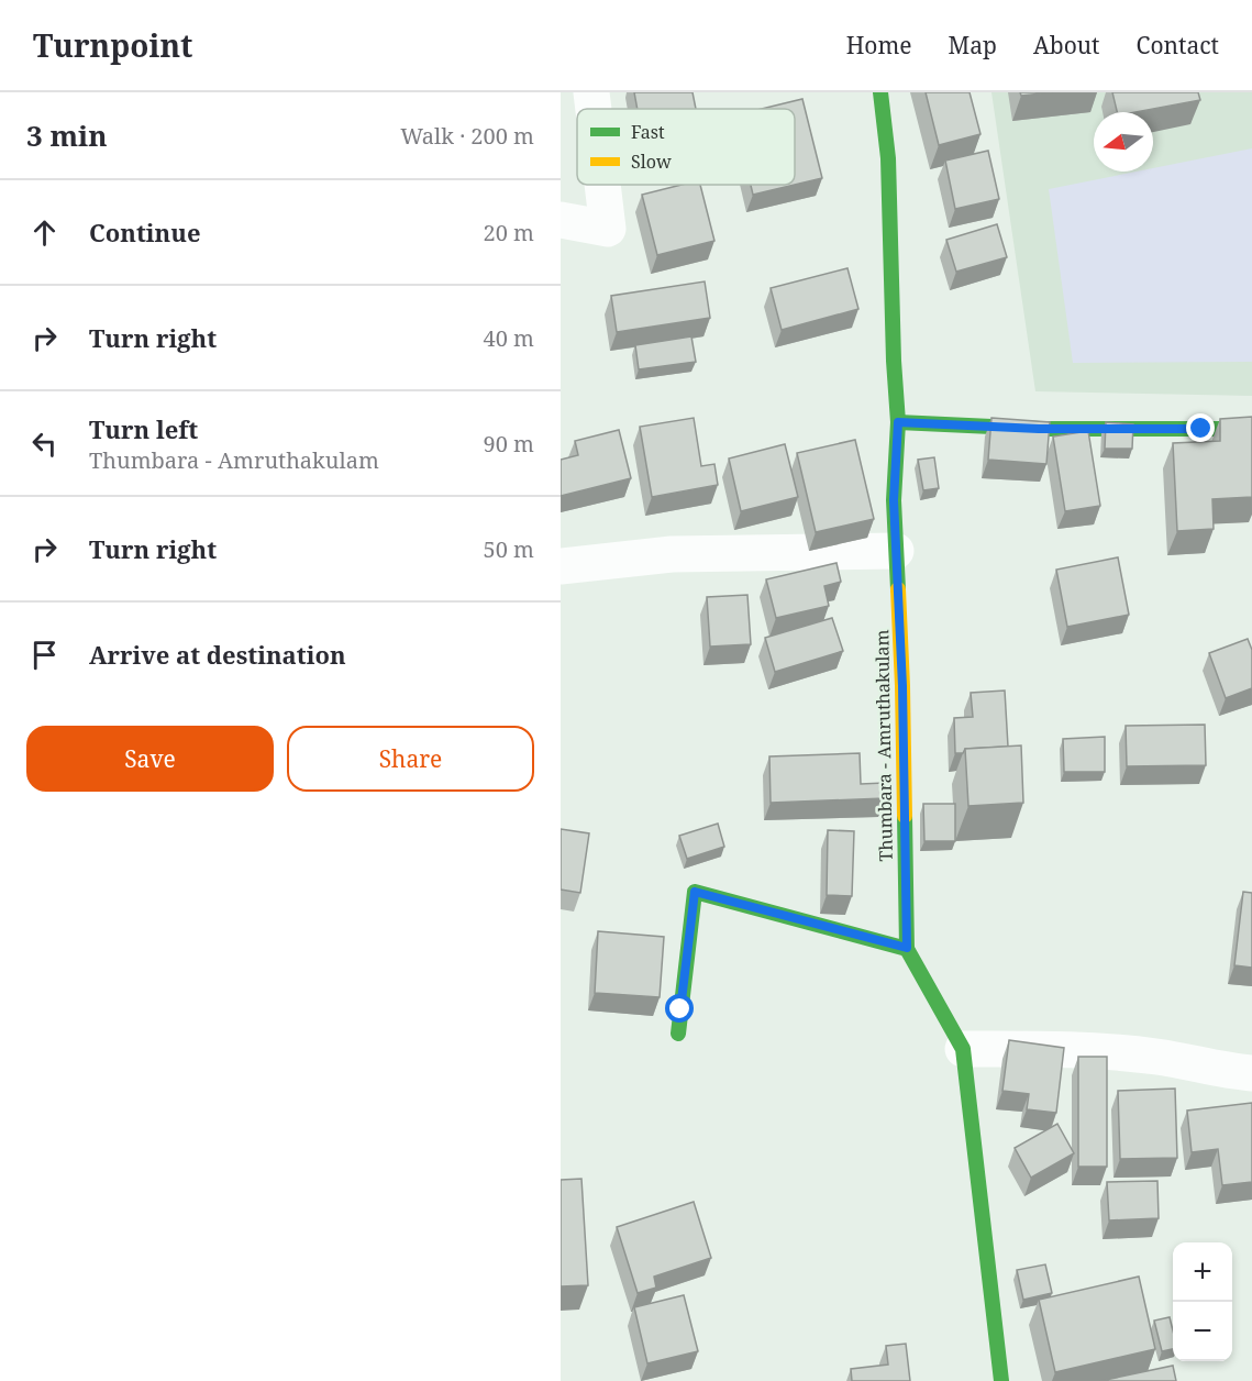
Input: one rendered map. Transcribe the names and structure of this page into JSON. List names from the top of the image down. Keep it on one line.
{"streets":{"street":["Thumbara - Amruthakulam"]},"legend":["Fast","Slow"],"north":"left","page":{"header":"Turnpoint","nav":["Home","Map","About","Contact"],"heading":["3 min","Walk · 200 m"],"list":[["Continue","20 m"],["Turn right","40 m"],["Turn left","Thumbara - Amruthakulam","90 m"],["Turn right","50 m"],"Arrive at destination"],"buttons":["Save","Share"],"map_buttons":["+","−"]}}
